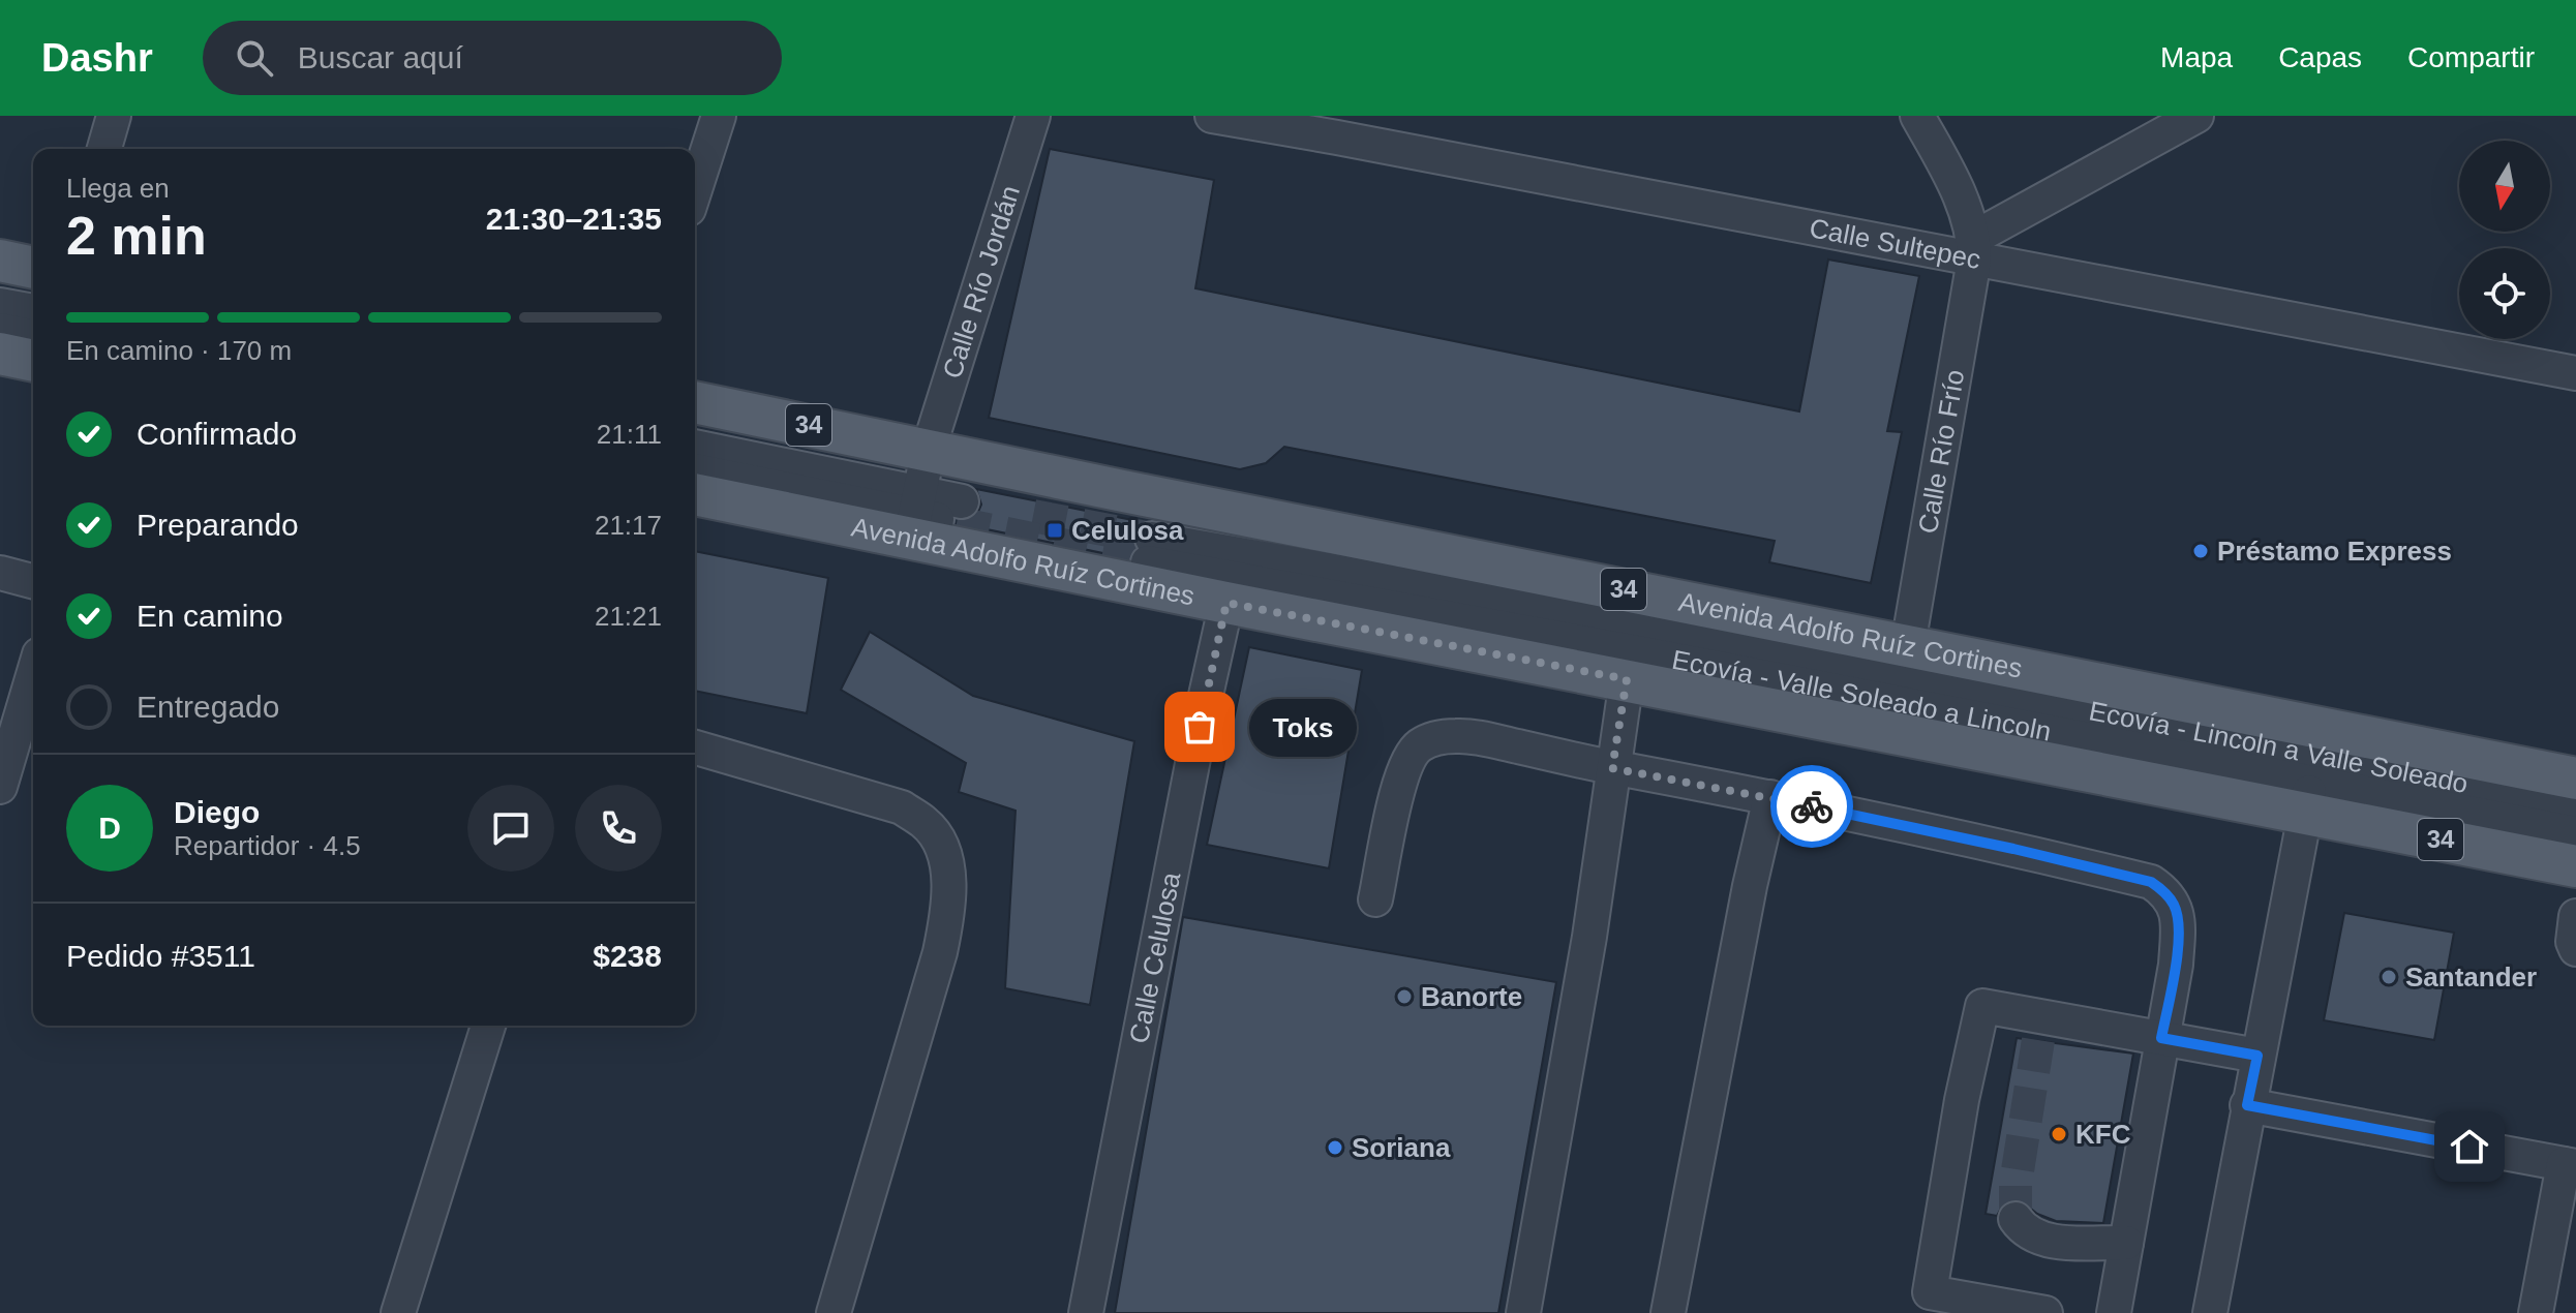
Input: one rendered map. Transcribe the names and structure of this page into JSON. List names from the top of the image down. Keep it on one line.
{"streets":{"main road":["34","Avenida Adolfo Ruíz Cortines"],"street":["Calle Sultepec","Calle Río Jordán","Calle Río Frío","Ecovía - Valle Soleado a Lincoln","Ecovía - Lincoln a Valle Soleado","Calle Celulosa"]},"crossings":[["Calle Sultepec","Calle Río Frío"],["Calle Río Jordán","Avenida Adolfo Ruíz Cortines"],["Calle Río Frío","Avenida Adolfo Ruíz Cortines"],["Avenida Adolfo Ruíz Cortines","Ecovía - Valle Soleado a Lincoln"],["Avenida Adolfo Ruíz Cortines","Ecovía - Lincoln a Valle Soleado"],["Avenida Adolfo Ruíz Cortines","Calle Celulosa"],["Ecovía - Valle Soleado a Lincoln","Ecovía - Lincoln a Valle Soleado"]],"places":{"transit":["Celulosa"],"other":["Préstamo Express","Toks","Santander","Banorte","KFC","Soriana"]},"north":"bottom","page":{"header":"Dashr","search":"Buscar aquí","nav":["Mapa","Capas","Compartir"],"heading":["2 min","Llega en","21:30–21:35"],"panel":["Diego","Repartidor · 4.5","Pedido #3511","$238"],"bar":"En camino · 170 m","list":[["Confirmado","21:11"],["Preparando","21:17"],["En camino","21:21"],"Entregado"],"bubble":"Toks","round":"D"}}
